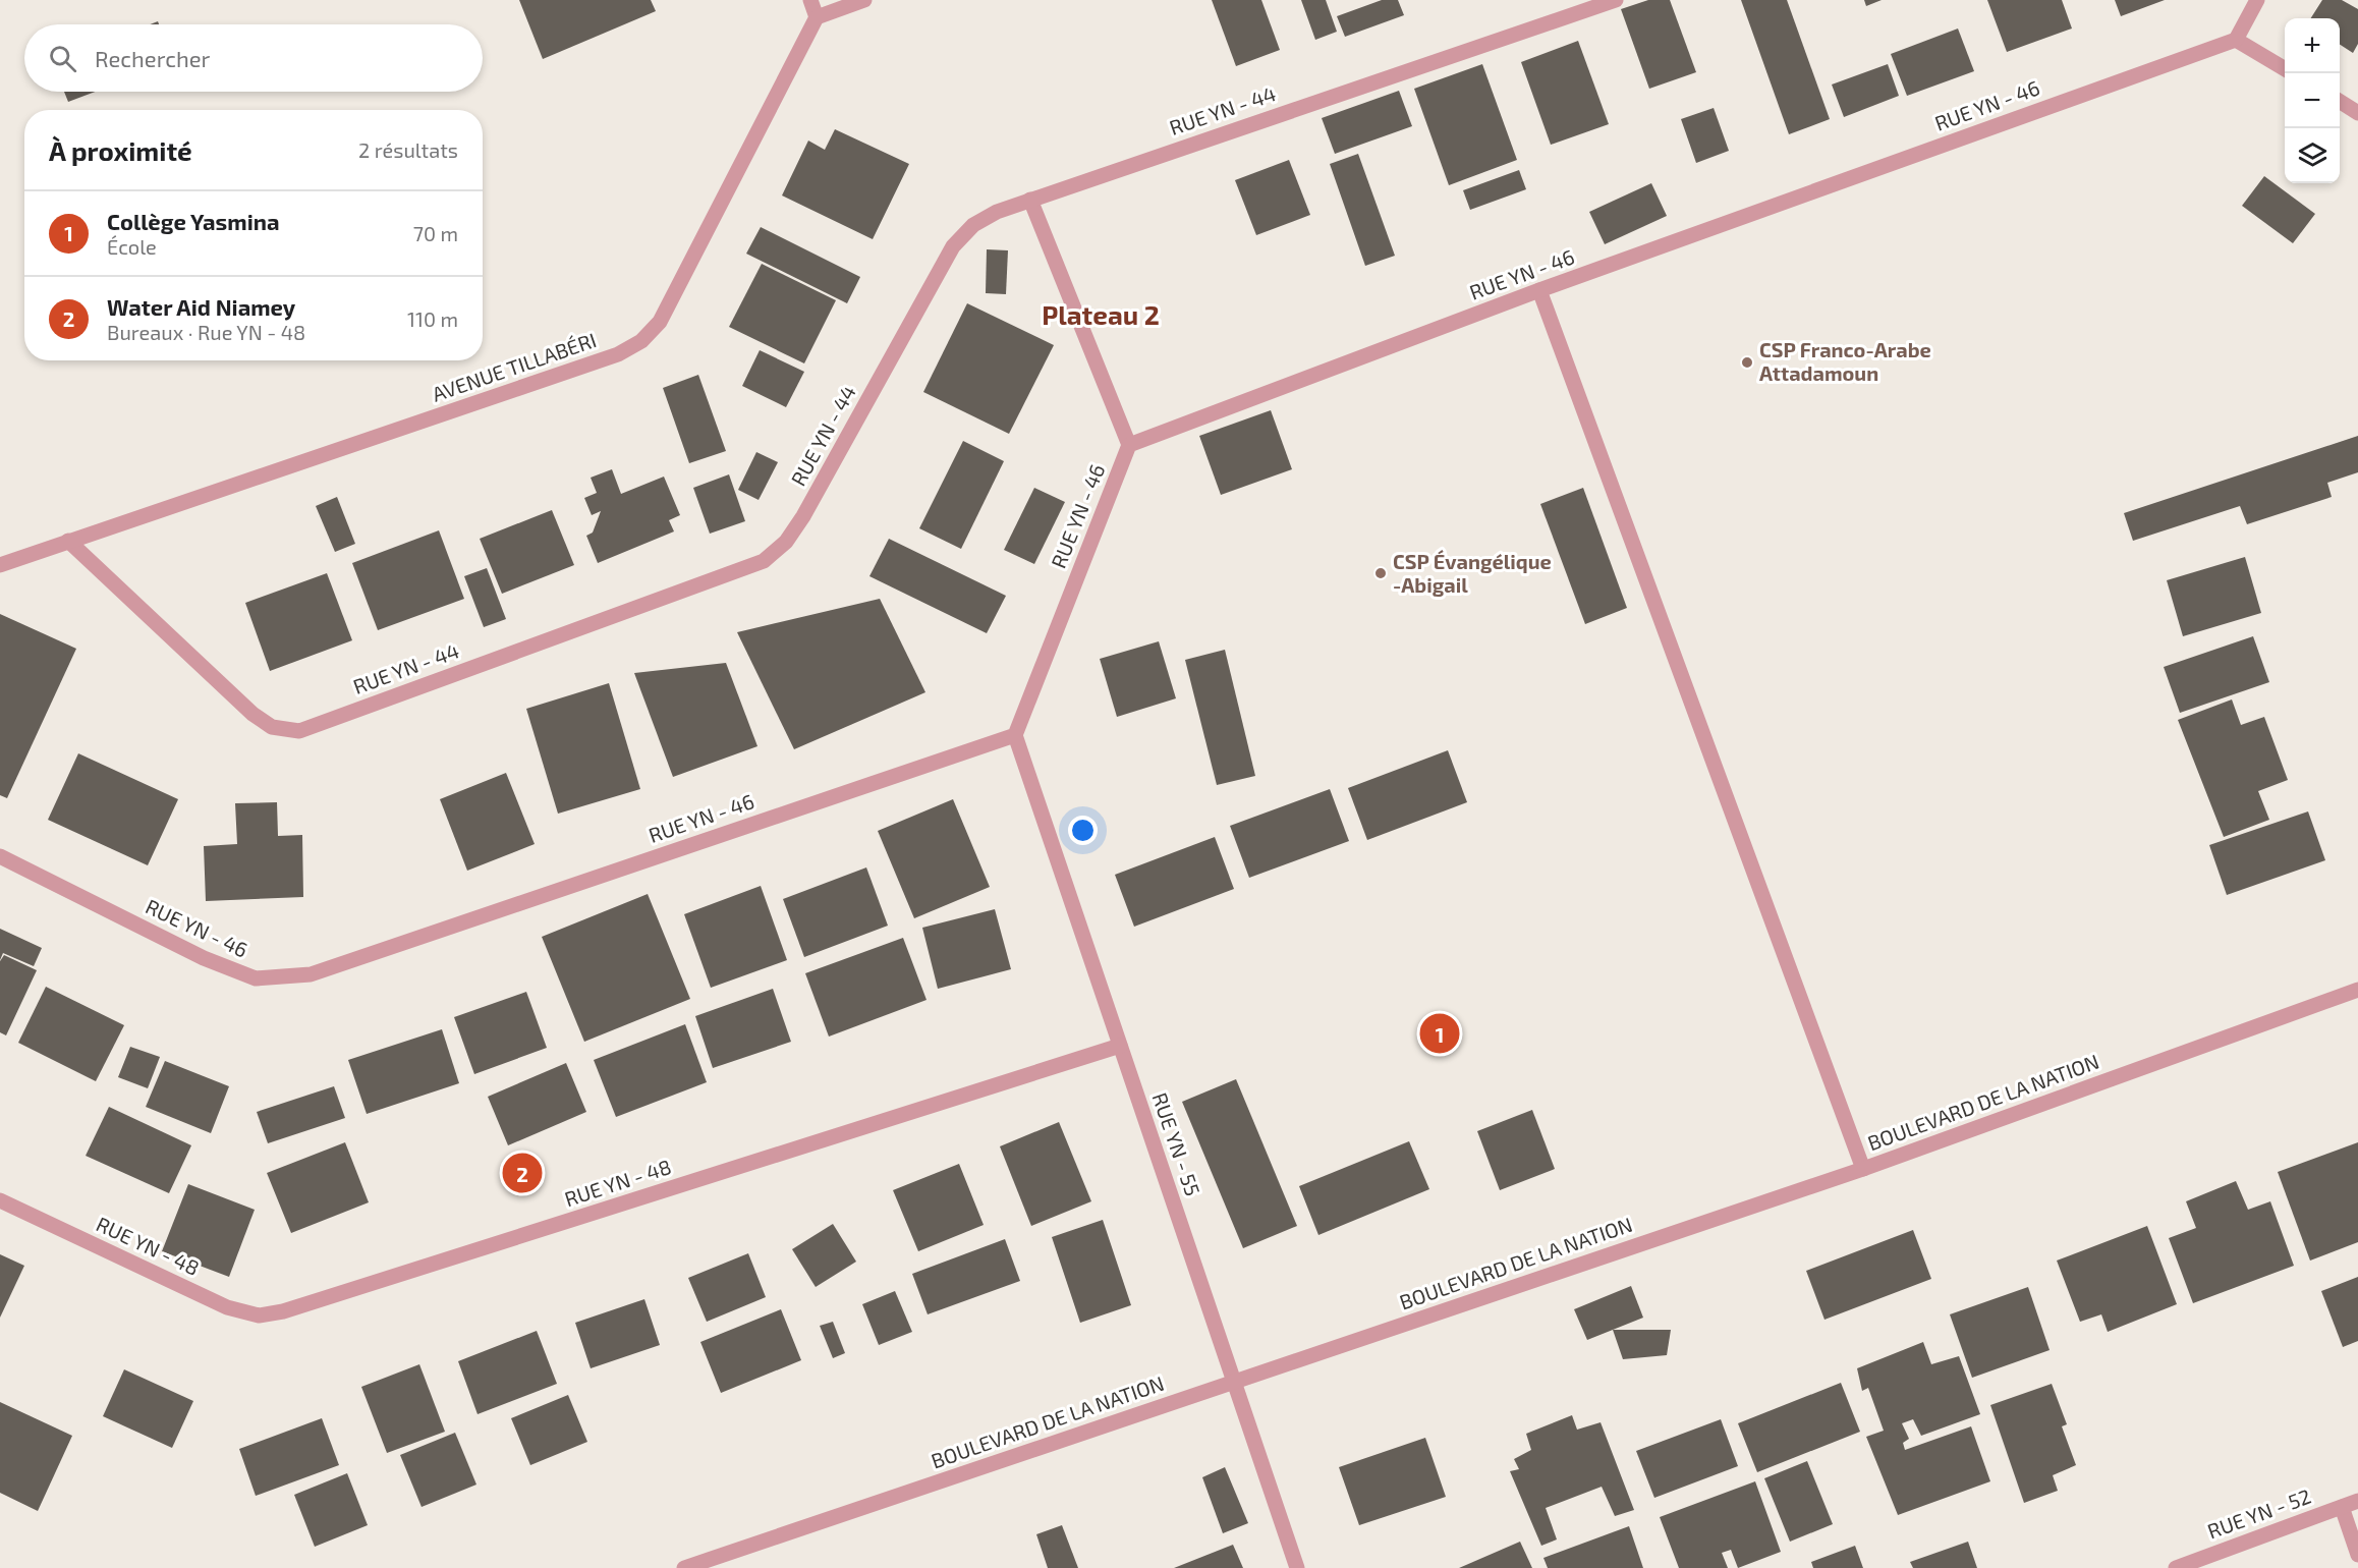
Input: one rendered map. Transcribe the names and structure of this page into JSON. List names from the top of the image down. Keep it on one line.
{"streets":{"street":["RUE YN - 46","RUE YN - 44","AVENUE TILLABÉRI","BOULEVARD DE LA NATION","RUE YN - 55","RUE YN - 48","RUE YN - 52"]},"crossings":[["RUE YN - 46","RUE YN - 55"],["RUE YN - 44","AVENUE TILLABÉRI"],["BOULEVARD DE LA NATION","RUE YN - 55"],["RUE YN - 55","RUE YN - 48"]],"districts":["Plateau 2"],"places":["CSP Franco-Arabe Attadamoun","CSP Évangélique -Abigail"],"page":{"map_buttons":["+","−"],"search":"Rechercher","heading":["À proximité","2 résultats"],"list":[{"mark":"1","name":"Collège Yasmina","note":"École","value":"70 m"},{"mark":"2","name":"Water Aid Niamey","note":"Bureaux · Rue YN - 48","value":"110 m"}],"pins":["1","2"]}}
